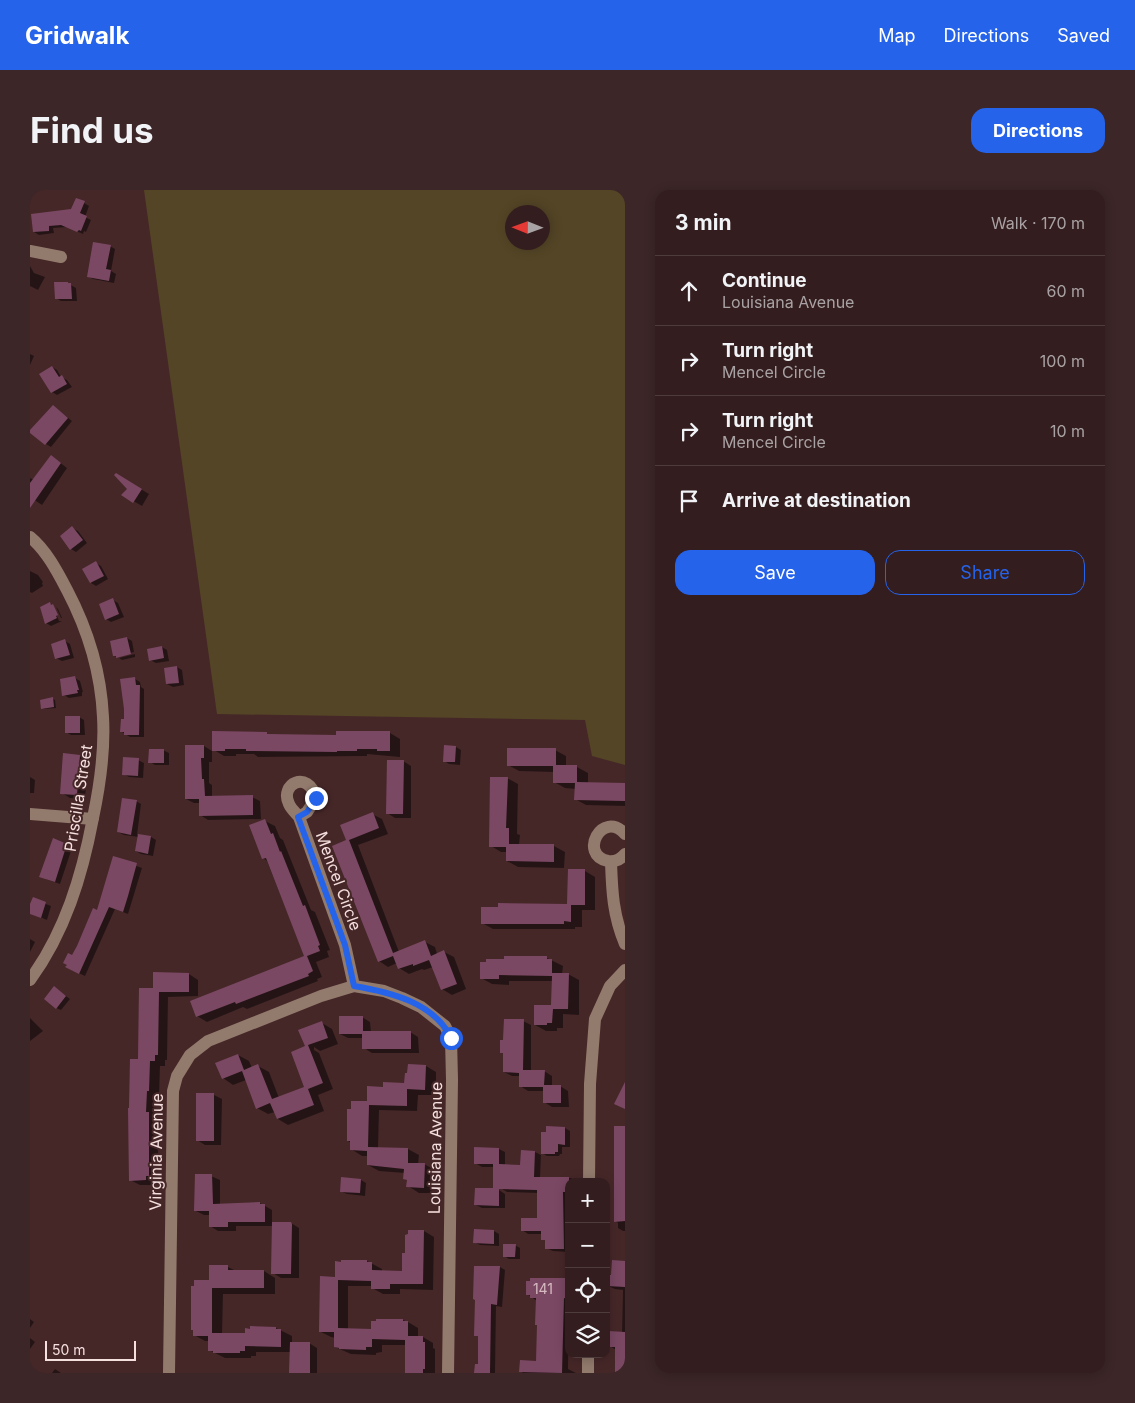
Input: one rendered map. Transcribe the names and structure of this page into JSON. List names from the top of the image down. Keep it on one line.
{"streets":{"street":["Priscilla Street","Mencel Circle","Louisiana Avenue","Virginia Avenue"]},"crossings":[["Mencel Circle","Louisiana Avenue"],["Mencel Circle","Virginia Avenue"],["Louisiana Avenue","Virginia Avenue"]],"house_numbers":["141"],"scale_bar":"50 m","north":"left","page":{"header":"Gridwalk","nav":["Map","Directions","Saved"],"buttons":["Directions",["Save","Share"]],"title":"Find us","heading":["3 min","Walk · 170 m"],"list":[["Continue","Louisiana Avenue","60 m"],["Turn right","Mencel Circle","100 m"],["Turn right","Mencel Circle","10 m"],"Arrive at destination"],"map_buttons":["+","−"],"scale":"50 m"}}
